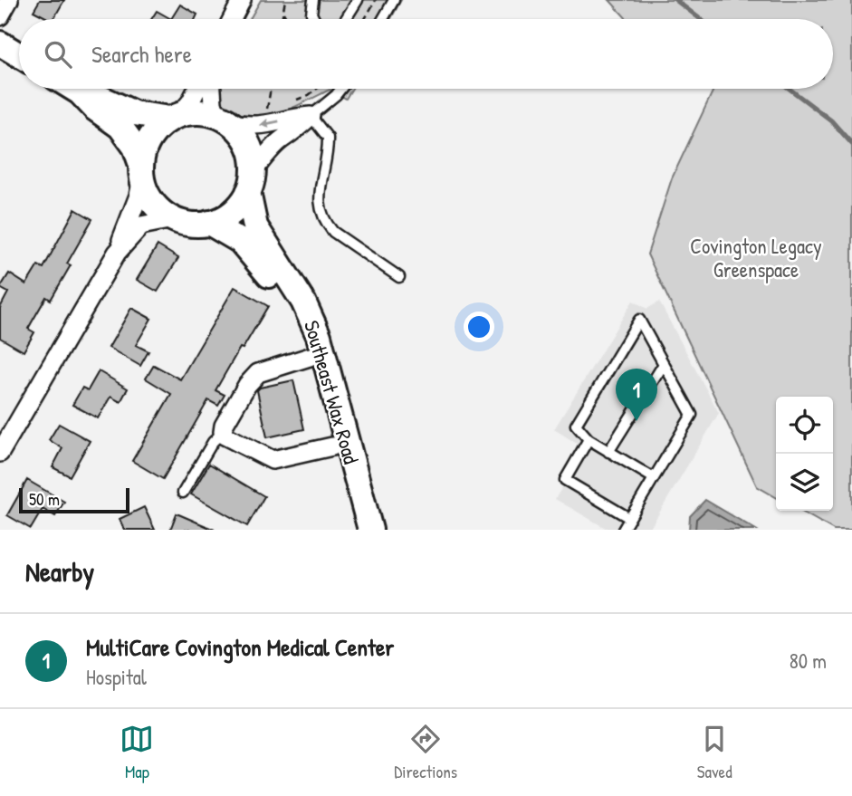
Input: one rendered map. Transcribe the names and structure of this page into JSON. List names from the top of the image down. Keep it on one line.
{"streets":{"street":["Southeast Wax Road"]},"parks":["Covington Legacy Greenspace"],"scale_bar":"50 m","page":{"search":"Search here","pins":"1","scale":"50 m","heading":"Nearby","list":[{"mark":"1","name":"MultiCare Covington Medical Center","note":"Hospital","value":"80 m"}],"nav":["Map","Directions","Saved"]}}
